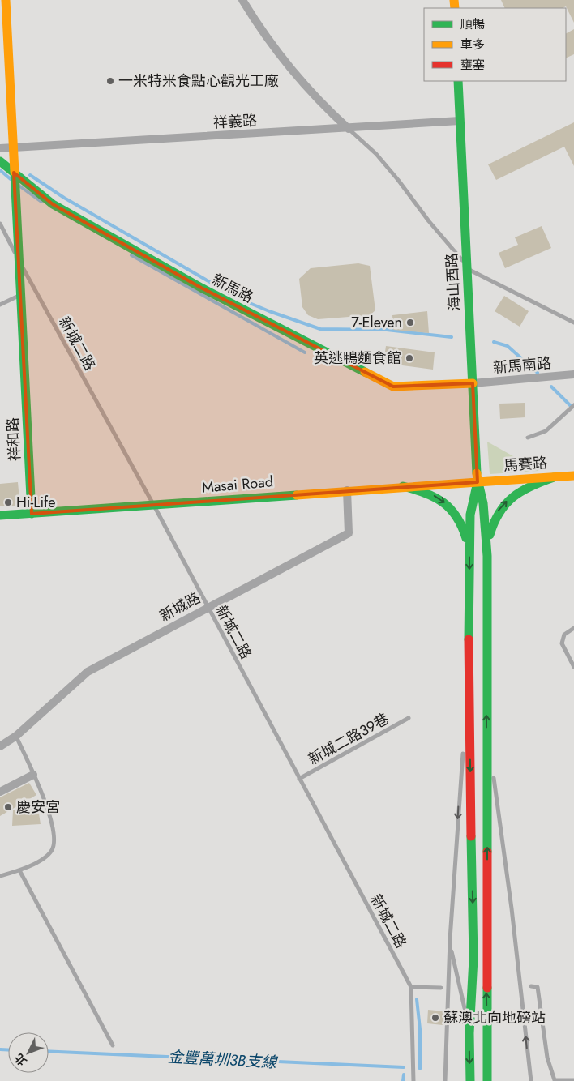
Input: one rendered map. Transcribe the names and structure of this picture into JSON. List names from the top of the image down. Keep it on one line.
{"streets":{"main road":["海山西路","新馬路","祥和路","馬賽路","Masai Road"],"street":["祥義路","新馬南路","新城路"],"lane":["新城二路","新城二路39巷"]},"crossings":[["祥義路","海山西路"],["祥義路","祥和路"],["海山西路","新馬路"],["海山西路","新馬南路"],["海山西路","馬賽路"],["海山西路","Masai Road"],["新馬路","新馬南路"],["新馬路","祥和路"],["新城二路","祥和路"],["新城二路","Masai Road"],["新城二路","新城路"],["新城二路","新城二路39巷"],["祥和路","Masai Road"],["馬賽路","Masai Road"],["Masai Road","新城路"]],"water":["金豐萬圳3B支線"],"places":["一米特米食點心觀光工廠","7-Eleven","英逃鴨麵食館","Hi-Life","慶安宮","蘇澳北向地磅站"],"legend":["順暢","車多","壅塞"],"north":"bottom left"}
